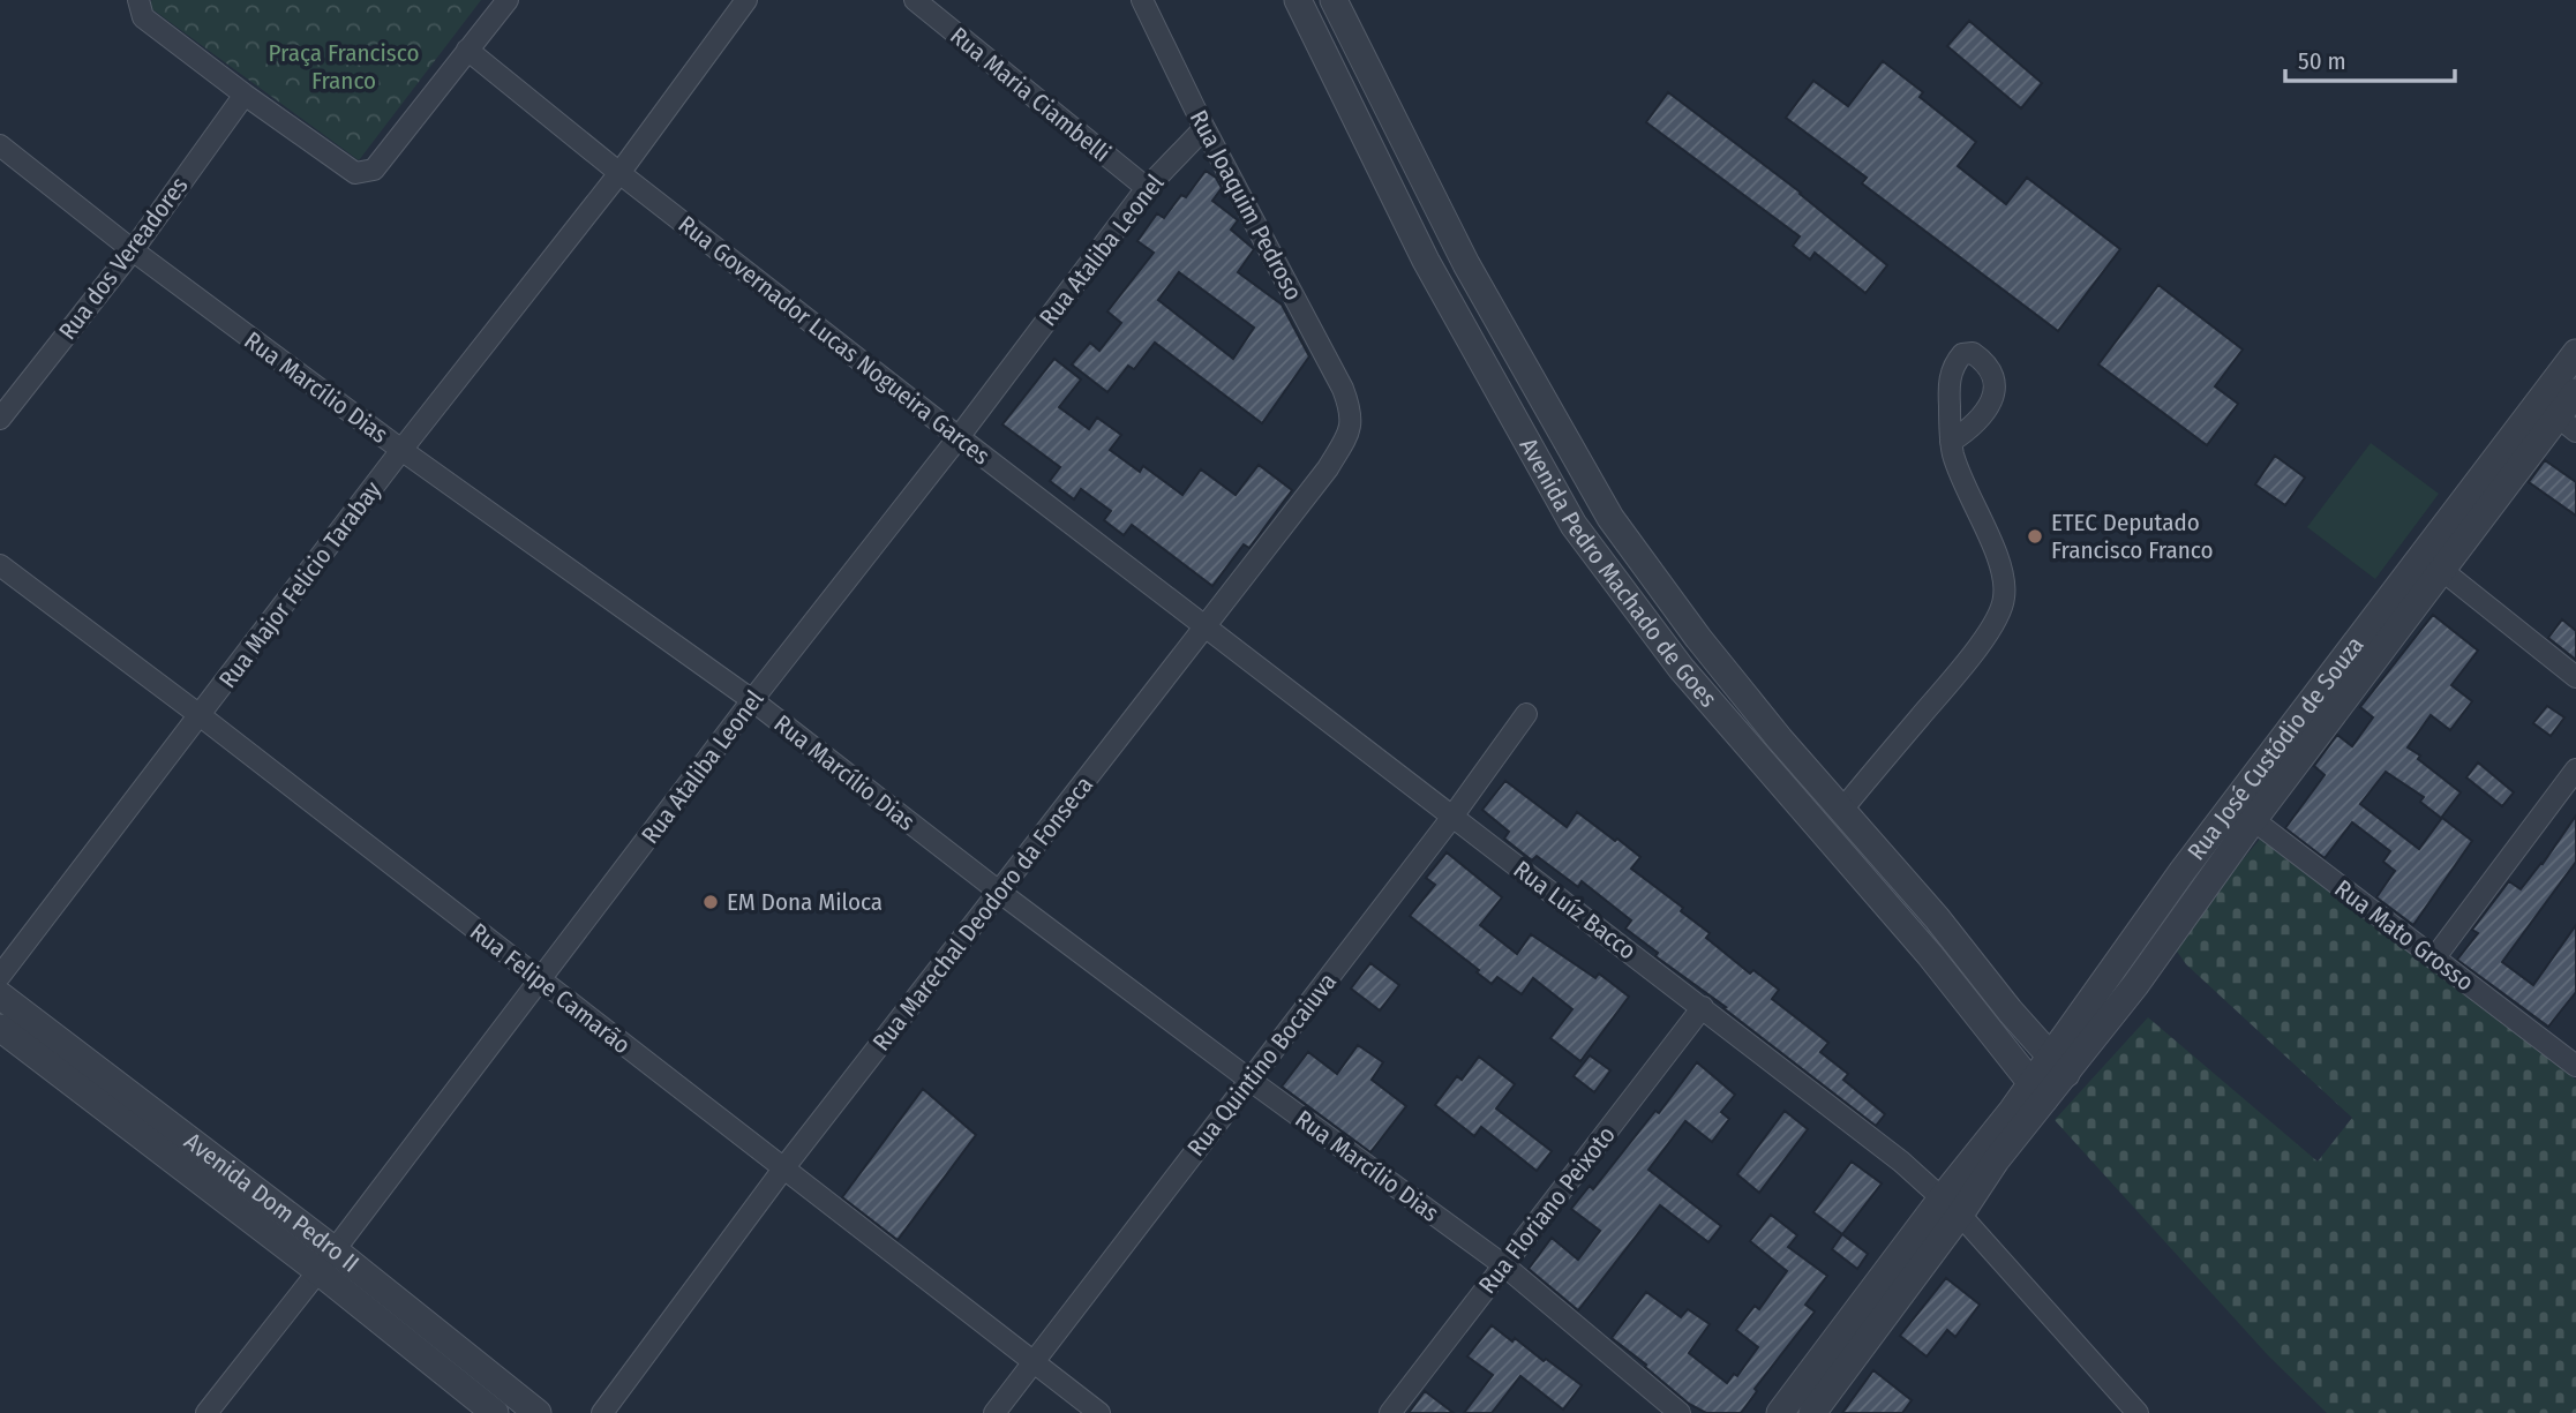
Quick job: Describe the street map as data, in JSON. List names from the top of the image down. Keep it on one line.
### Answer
{"streets":{"street":["Rua Maria Ciambelli","Rua Joaquim Pedroso","Rua Ataliba Leonel","Rua dos Vereadores","Rua Governador Lucas Nogueira Garces","Rua Marcílio Dias","Avenida Pedro Machado de Goes","Rua Major Felicio Tarabay","Rua José Custódio de Souza","Rua Luíz Bacco","Rua Marechal Deodoro da Fonseca","Rua Mato Grosso","Rua Felipe Camarão","Rua Quintino Bocaiuva","Avenida Dom Pedro II","Rua Floriano Peixoto"]},"crossings":[["Rua Maria Ciambelli","Rua Ataliba Leonel"],["Rua Joaquim Pedroso","Rua Ataliba Leonel"],["Rua Joaquim Pedroso","Rua Marechal Deodoro da Fonseca"],["Rua Ataliba Leonel","Rua Governador Lucas Nogueira Garces"],["Rua Ataliba Leonel","Rua Marcílio Dias"],["Rua Ataliba Leonel","Rua Felipe Camarão"],["Rua Ataliba Leonel","Avenida Dom Pedro II"],["Rua dos Vereadores","Rua Marcílio Dias"],["Rua Governador Lucas Nogueira Garces","Rua Major Felicio Tarabay"],["Rua Governador Lucas Nogueira Garces","Rua Luíz Bacco"],["Rua Governador Lucas Nogueira Garces","Rua Marechal Deodoro da Fonseca"],["Rua Marcílio Dias","Rua Major Felicio Tarabay"],["Rua Marcílio Dias","Rua Marechal Deodoro da Fonseca"],["Rua Marcílio Dias","Rua Quintino Bocaiuva"],["Rua Marcílio Dias","Rua Floriano Peixoto"],["Avenida Pedro Machado de Goes","Rua José Custódio de Souza"],["Rua Major Felicio Tarabay","Rua Felipe Camarão"],["Rua José Custódio de Souza","Rua Luíz Bacco"],["Rua José Custódio de Souza","Rua Mato Grosso"],["Rua Luíz Bacco","Rua Marechal Deodoro da Fonseca"],["Rua Luíz Bacco","Rua Quintino Bocaiuva"],["Rua Luíz Bacco","Rua Floriano Peixoto"],["Rua Marechal Deodoro da Fonseca","Rua Felipe Camarão"],["Rua Felipe Camarão","Rua Quintino Bocaiuva"]],"parks":["Praça Francisco Franco"],"places":["ETEC Deputado Francisco Franco","EM Dona Miloca"],"scale_bar":"50 m"}
